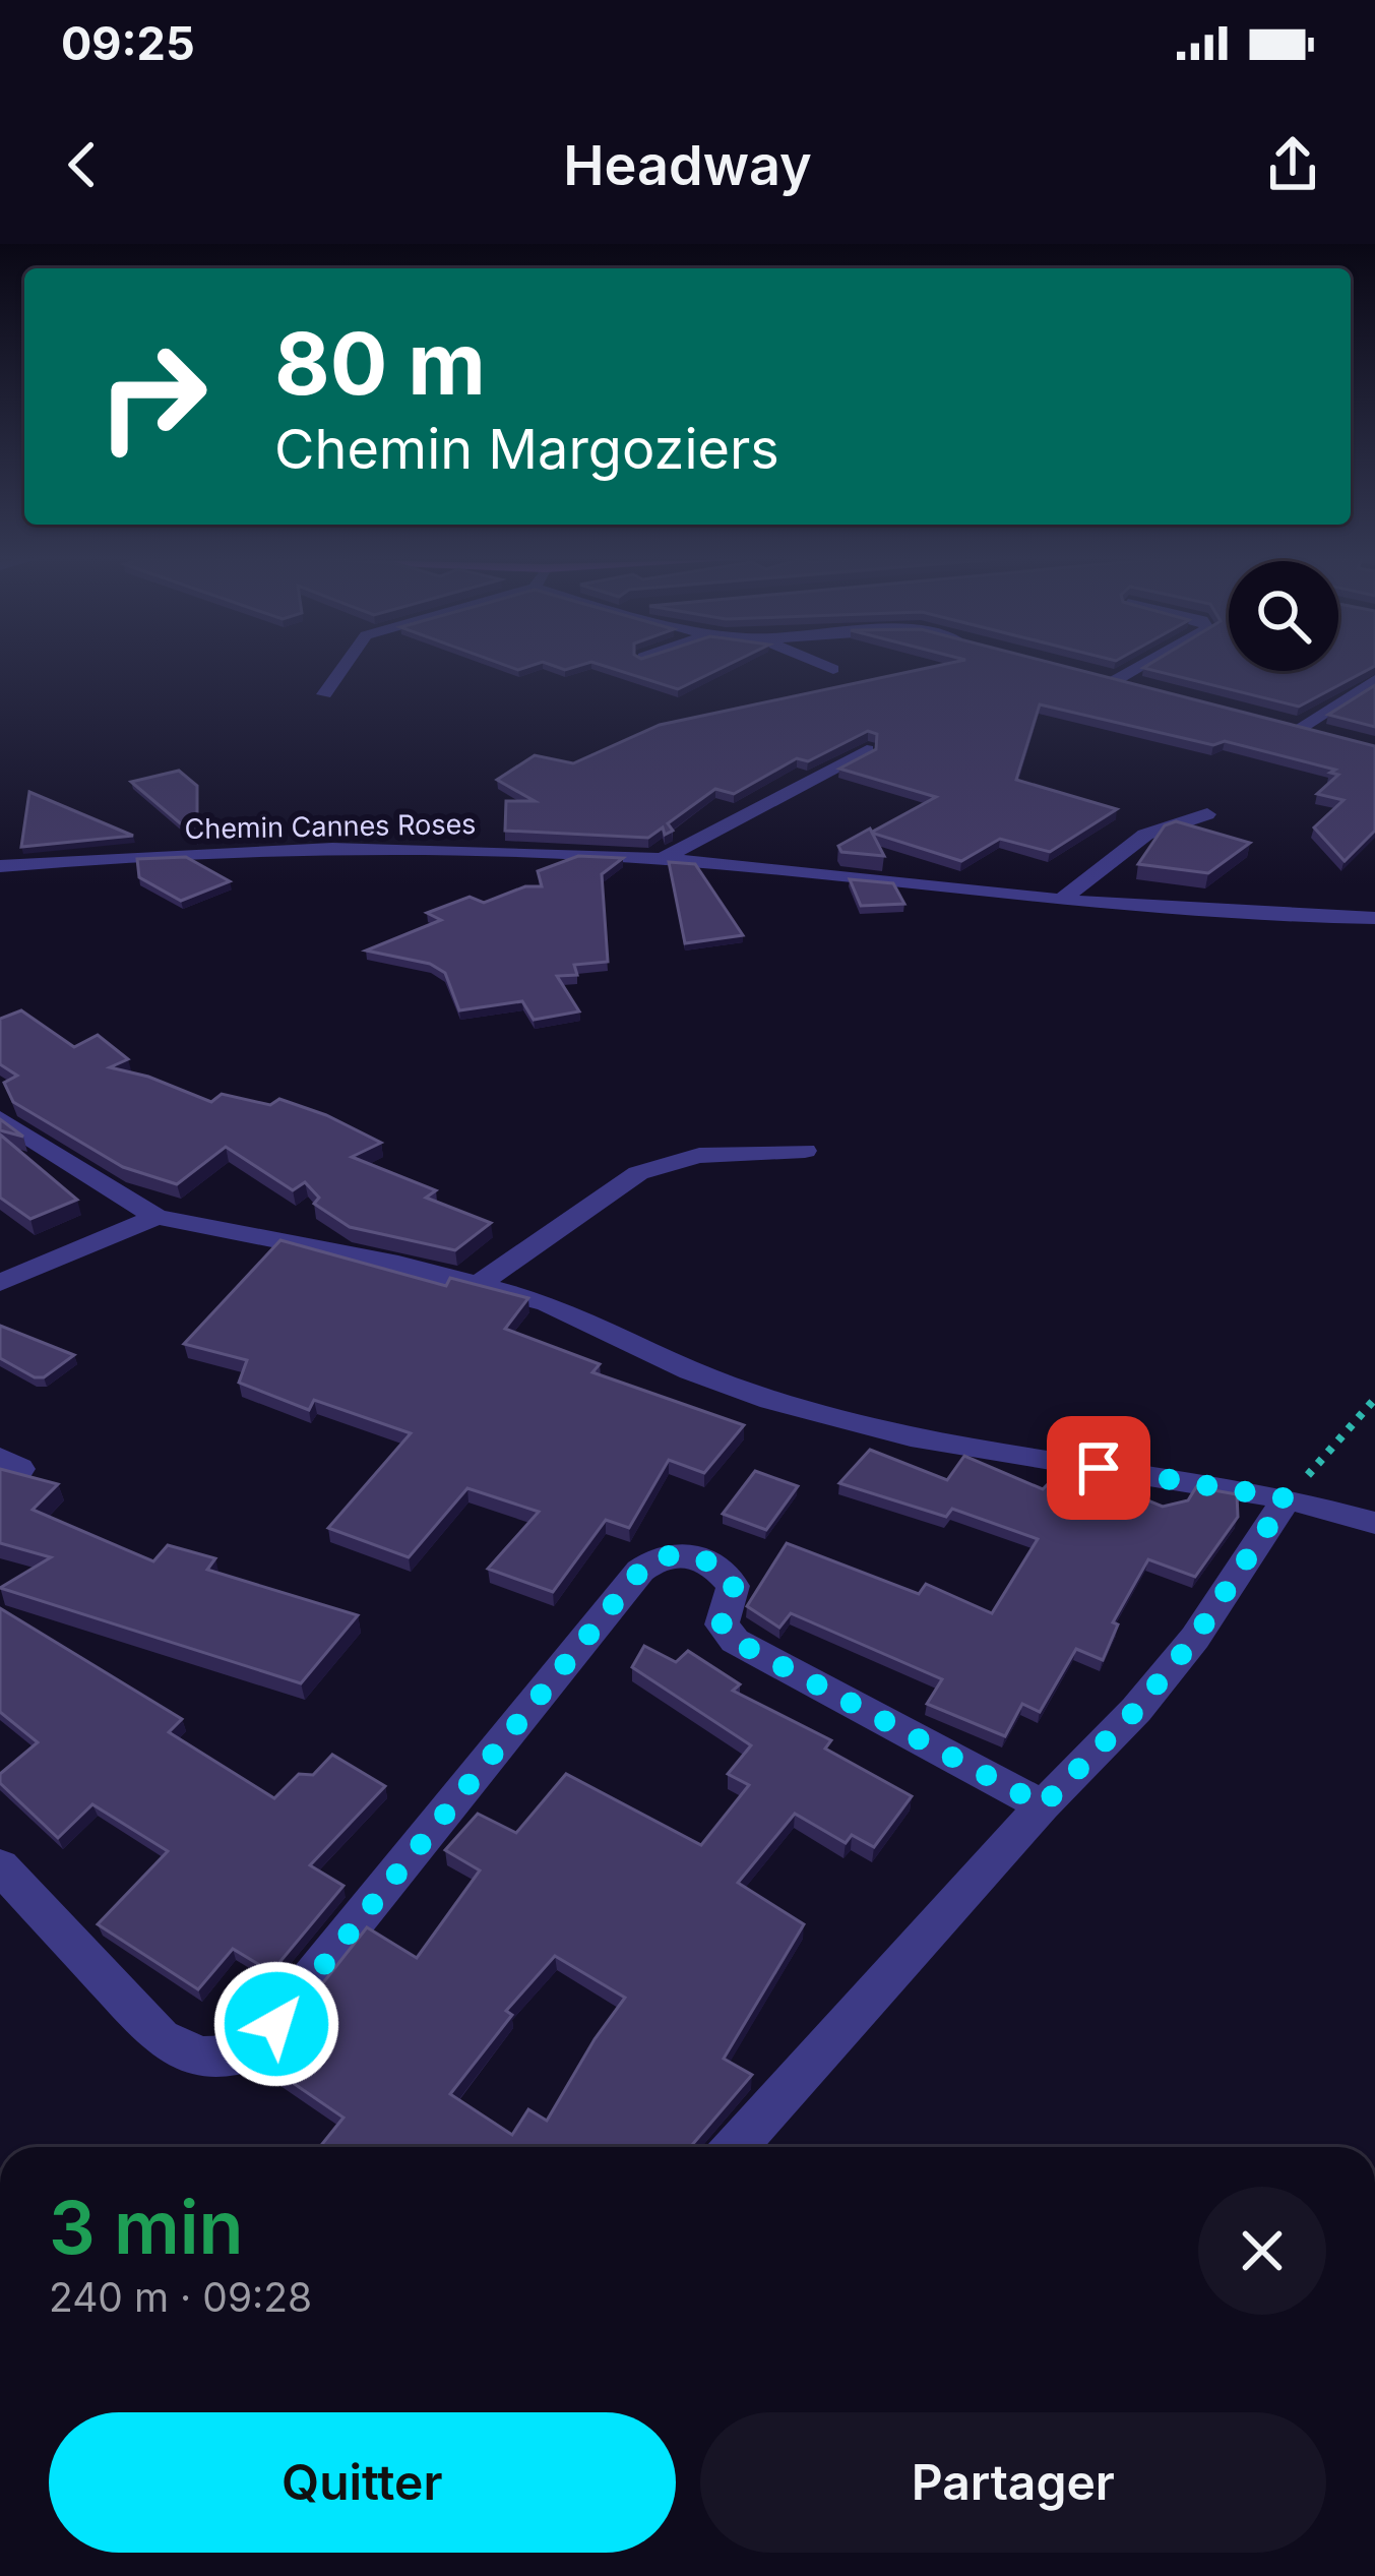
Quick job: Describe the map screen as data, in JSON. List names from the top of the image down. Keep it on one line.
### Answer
{"streets":{"street":["Chemin Cannes Roses"]},"page":{"status":"09:25","header":"Headway","turn":["80 m","Chemin Margoziers"],"heading":["3 min","240 m · 09:28"],"buttons":["Quitter","Partager"]}}
